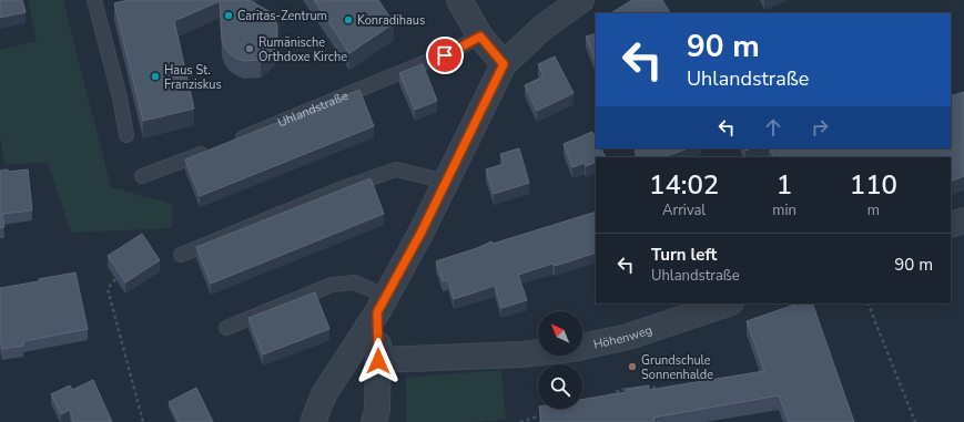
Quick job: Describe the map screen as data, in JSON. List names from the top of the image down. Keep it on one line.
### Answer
{"streets":{"street":["Höhenweg"],"lane":["Uhlandstraße"]},"places":["Caritas-Zentrum","Konradihaus","Rumänische Orthdoxe Kirche","Haus St. Franziskus","Grundschule Sonnenhalde"],"north":"top left","page":{"turn":["90 m","Uhlandstraße"],"eta":["14:02","Arrival","1","min","110","m"],"list":[{"name":"Turn left","note":"Uhlandstraße","value":"90 m"}]}}
